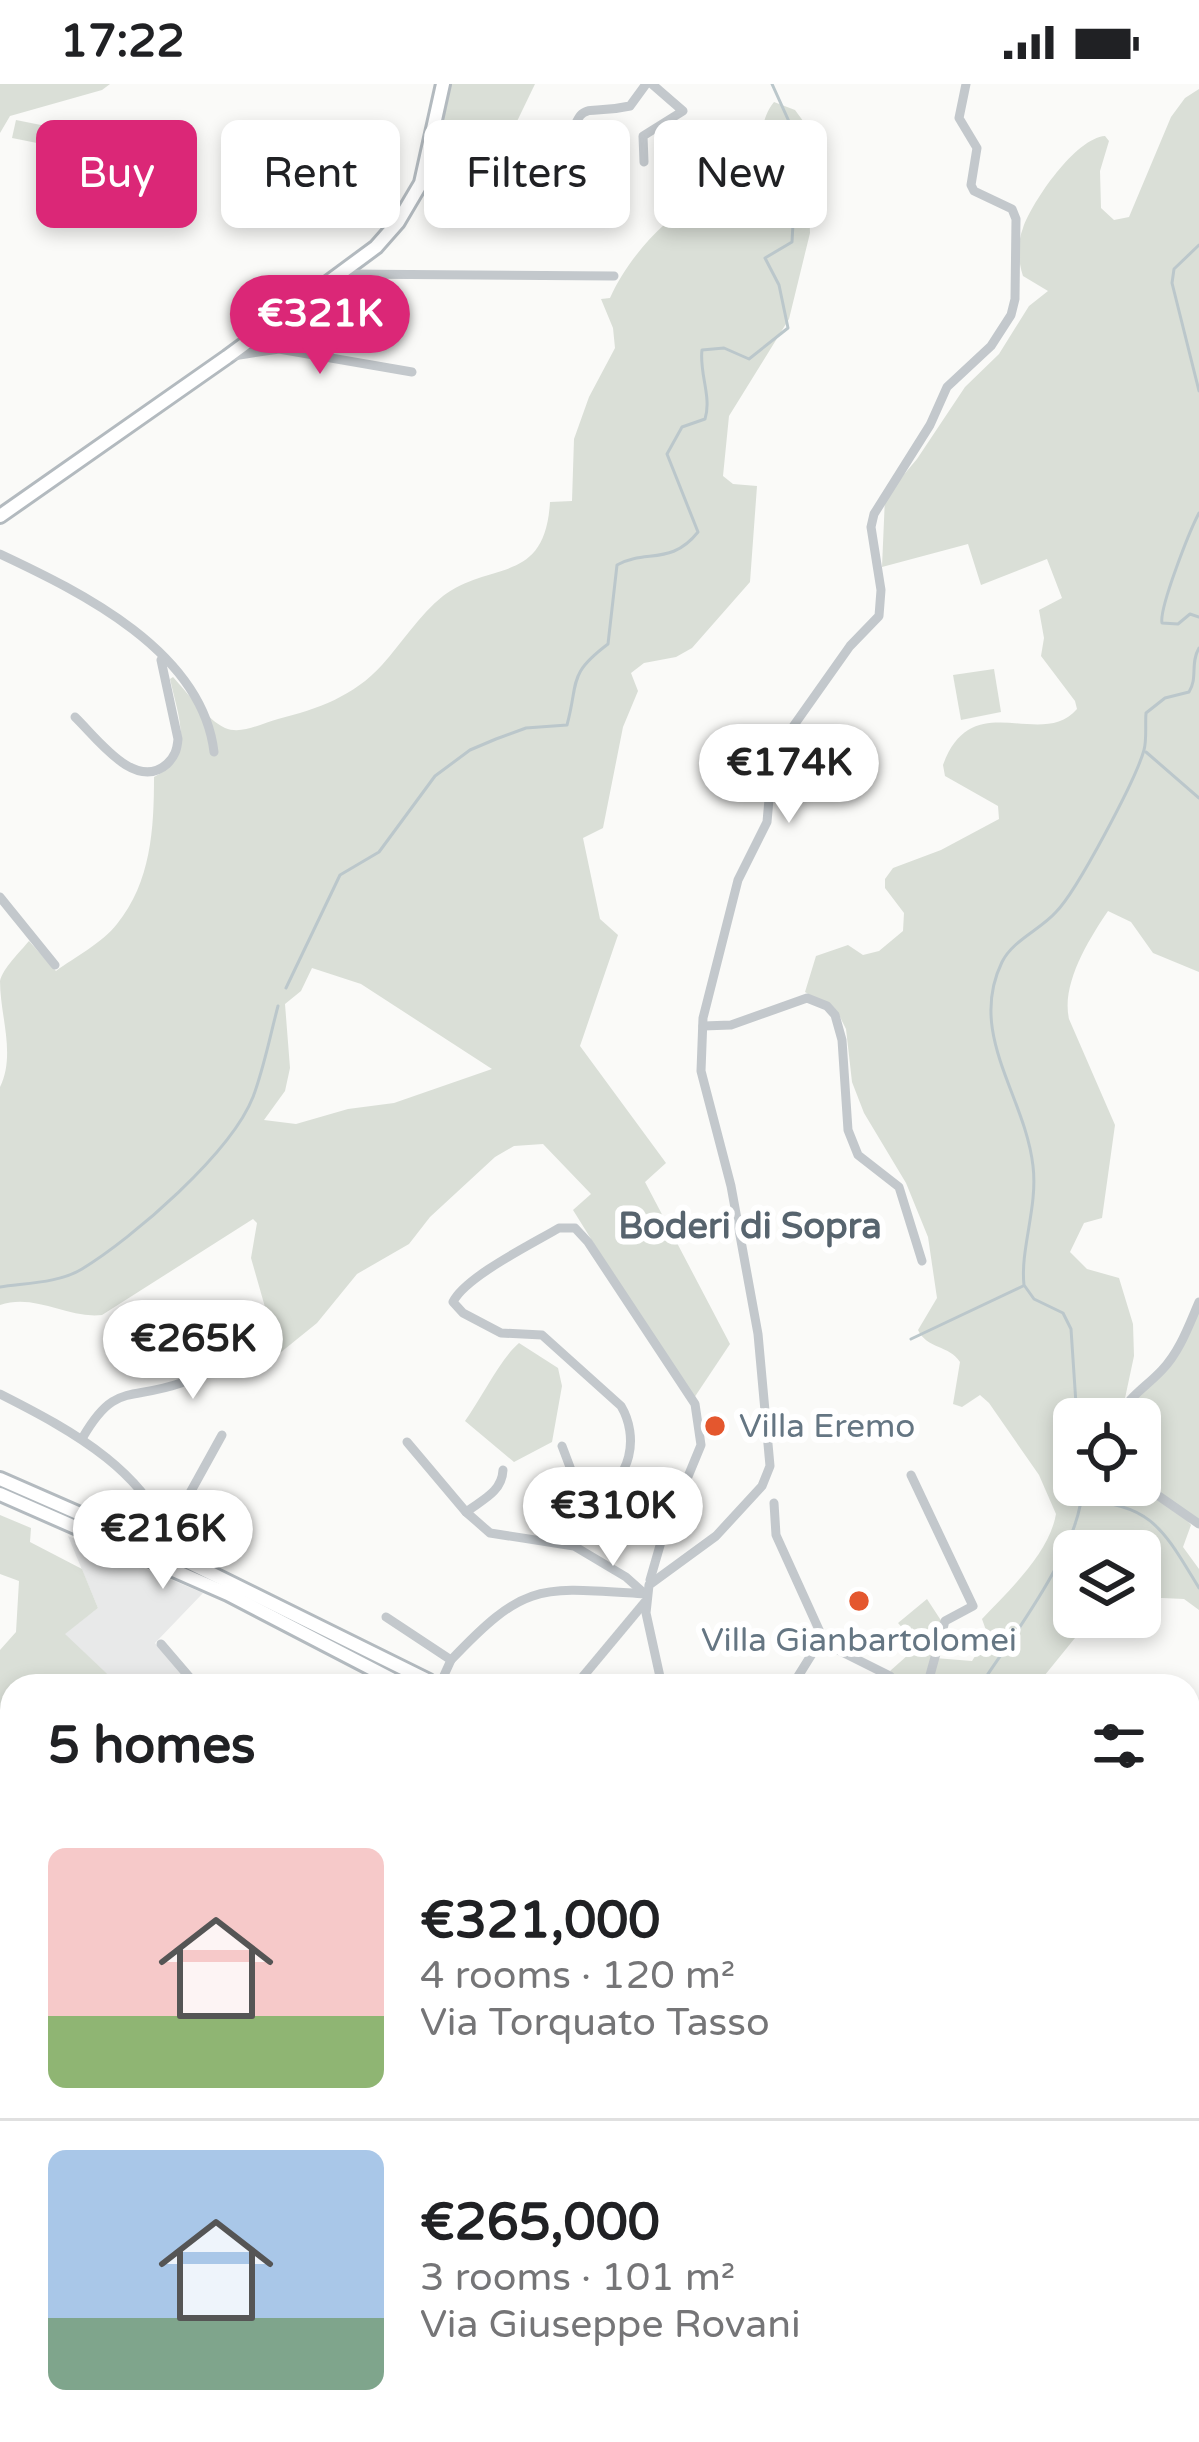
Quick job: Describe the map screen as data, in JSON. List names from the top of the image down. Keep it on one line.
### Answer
{"districts":["Boderi di Sopra"],"places":["Villa Eremo","Villa Gianbartolomei"],"page":{"status":"17:22","chip":["Buy","Rent","Filters","New"],"price":["€321K","€174K","€265K","€310K","€216K"],"heading":"5 homes","list":[{"name":"€321,000","note":"4 rooms · 120 m² · Via Torquato Tasso"},{"name":"€265,000","note":"3 rooms · 101 m² · Via Giuseppe Rovani"}]}}
